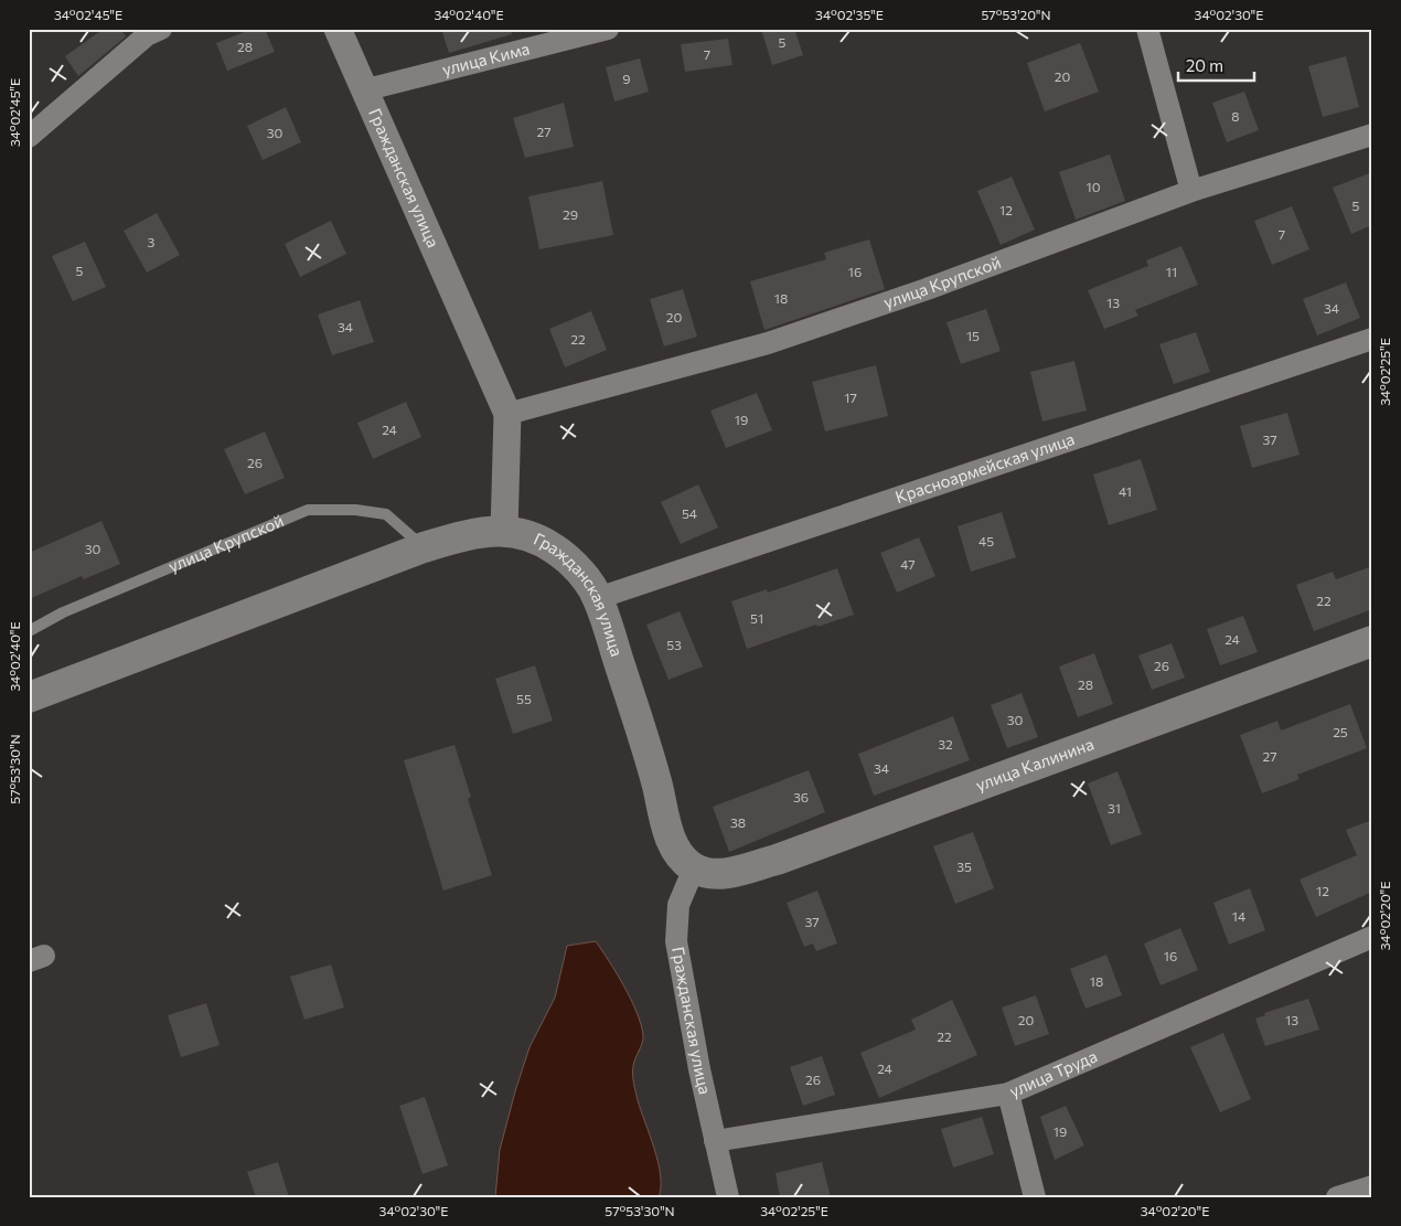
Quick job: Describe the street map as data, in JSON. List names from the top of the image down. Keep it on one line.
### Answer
{"streets":{"main road":["Гражданская улица","улица Калинина"],"street":["улица Кима","улица Крупской","Красноармейская улица","улица Труда"]},"crossings":[["улица Кима","Гражданская улица"],["Гражданская улица","улица Крупской"],["Гражданская улица","Красноармейская улица"],["Гражданская улица","улица Калинина"],["Гражданская улица","улица Труда"]],"house_numbers":["5","28","7","20","9","8","27","30","10","5","12","29","7","3","5","16","11","18","13","34","20","34","15","22","17","19","24","37","26","41","54","45","30","47","22","51","24","53","26","28","55","30","25","32","27","34","36","31","38","35","12","14","37","16","18","20","13","22","24","26","19"],"scale_bar":"20 m","coordinates":["34°02'45\"E","34°02'40\"E","34°02'35\"E","57°53'20\"N","34°02'30\"E","34°02'25\"E","57°53'30\"N","34°02'20\"E"]}
